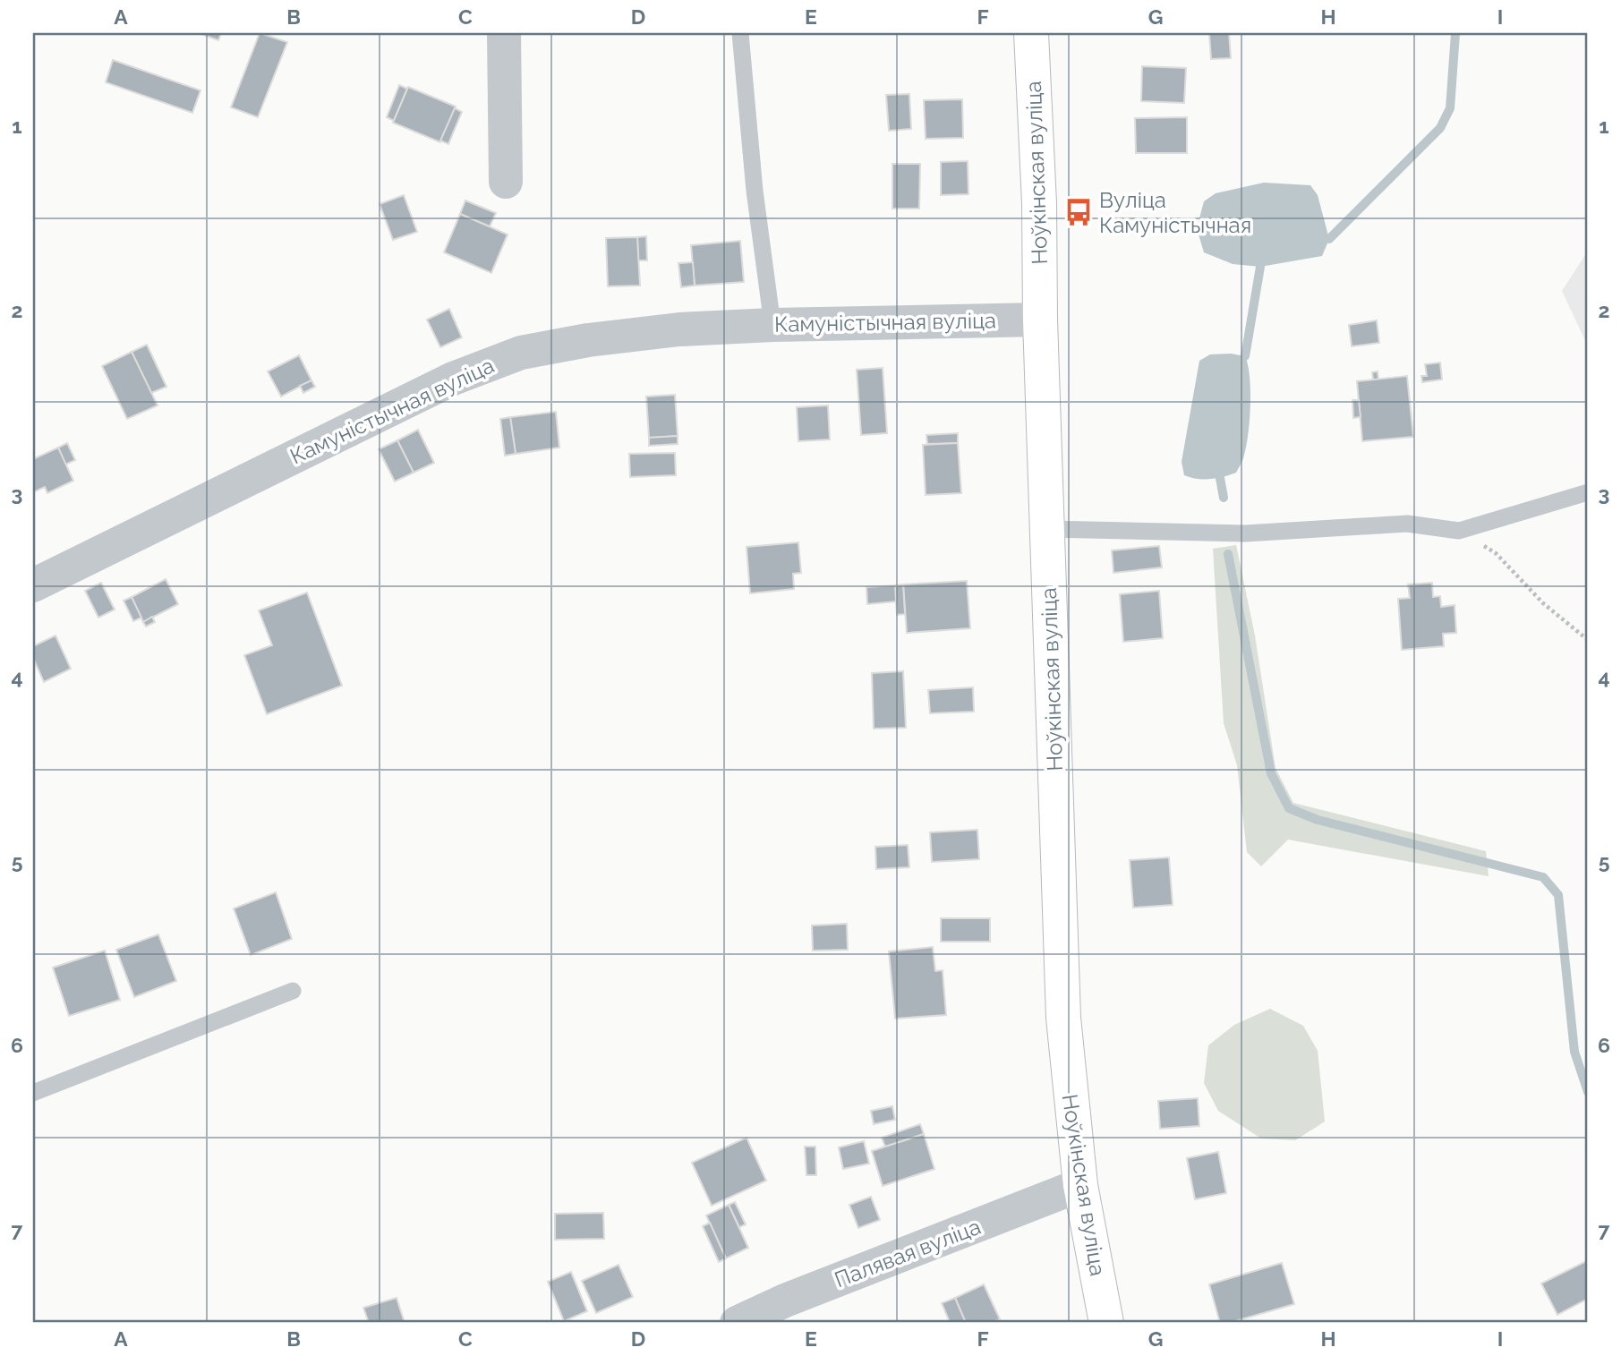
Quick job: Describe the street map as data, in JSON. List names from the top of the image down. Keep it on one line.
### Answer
{"streets":{"main road":["Ноўкінская вуліца"],"street":["Камуністычная вуліца","Палявая вуліца"]},"crossings":[["Ноўкінская вуліца","Камуністычная вуліца"],["Ноўкінская вуліца","Палявая вуліца"]],"places":{"bus stop":["Вуліца Камуністычная"]},"grid":{"columns":["A","B","C","D","E","F","G","H","I"],"rows":["1","2","3","4","5","6","7"]}}
